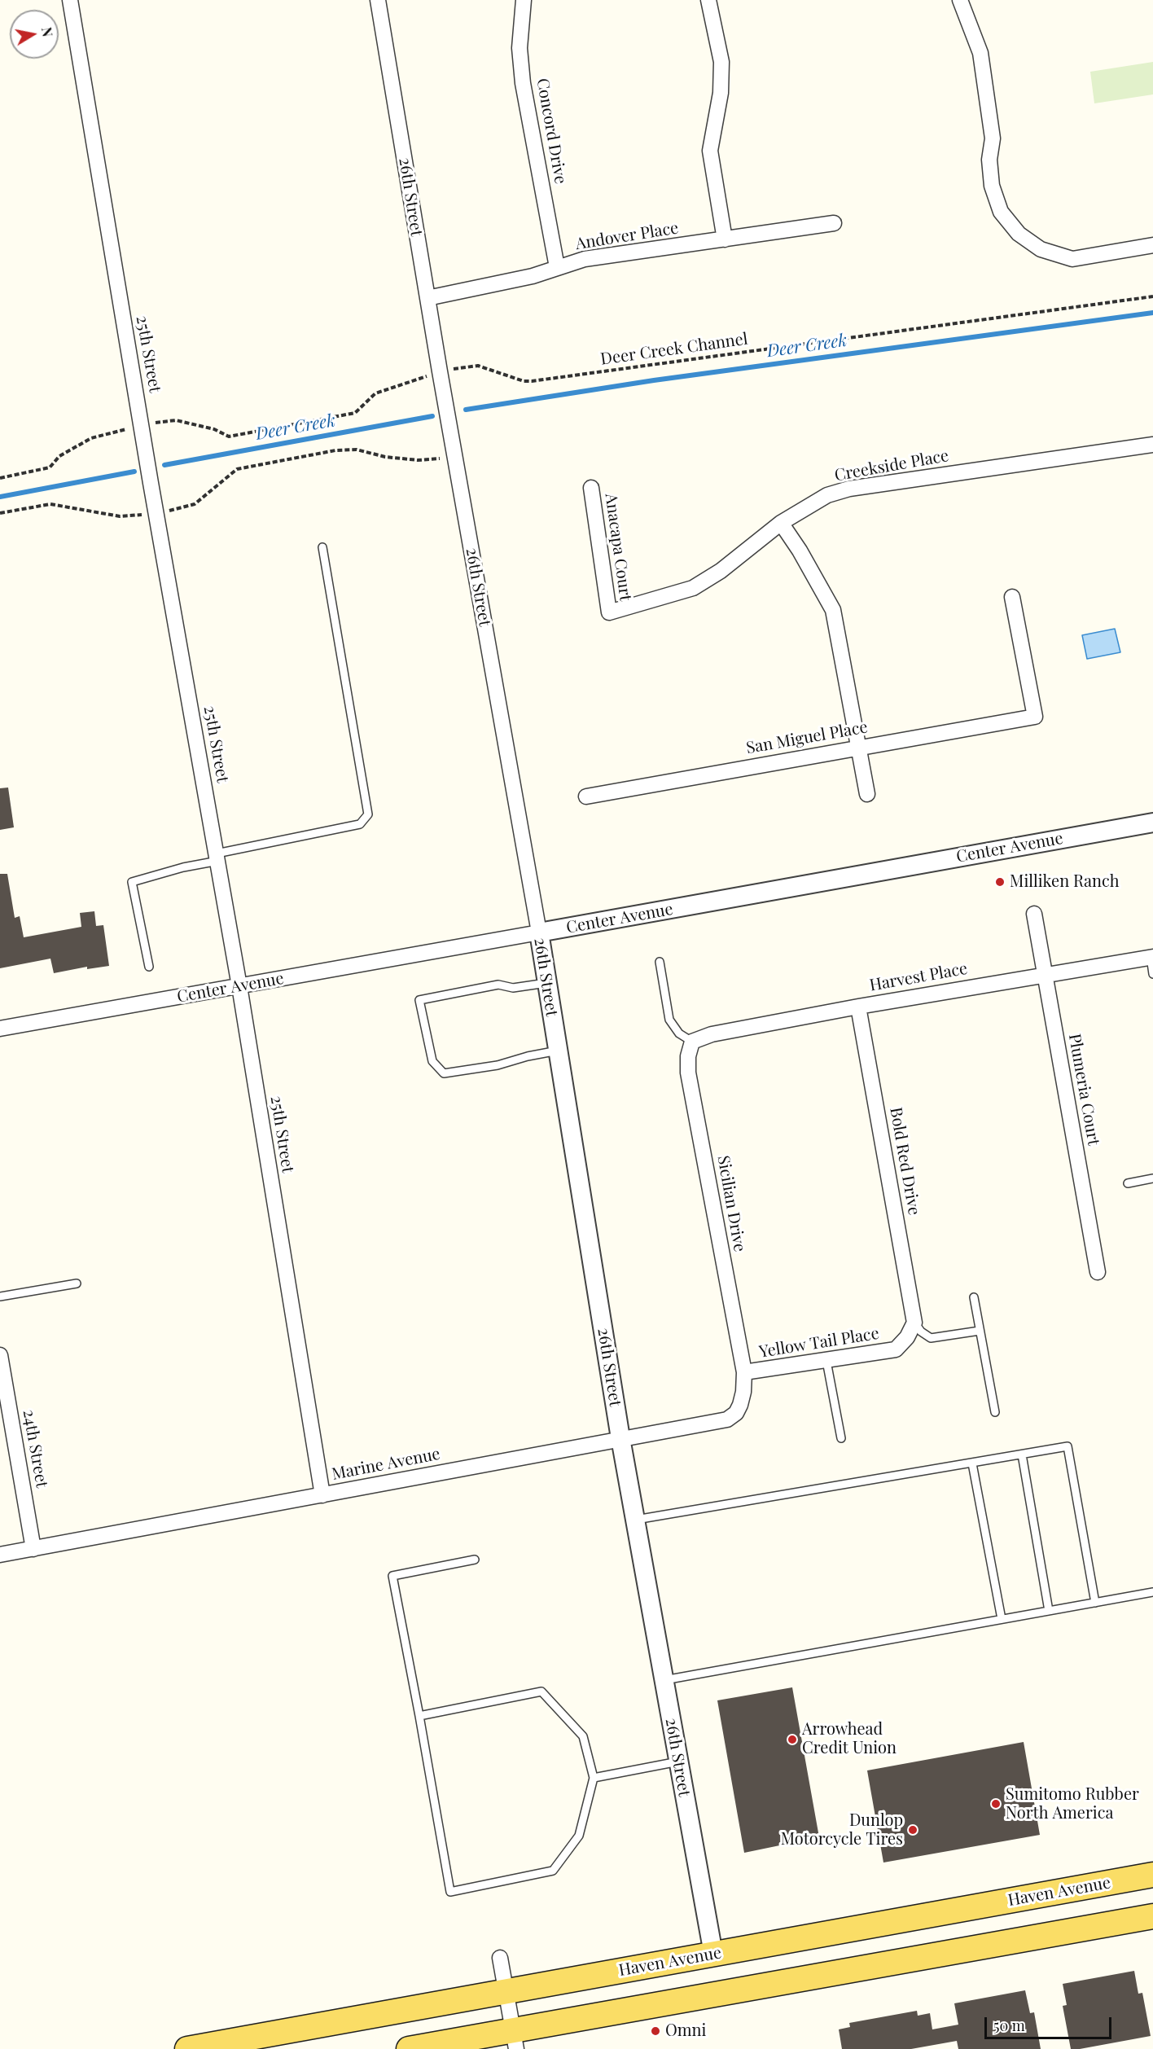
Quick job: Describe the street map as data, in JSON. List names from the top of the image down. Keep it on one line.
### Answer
{"streets":{"main road":["Haven Avenue"],"street":["Concord Drive","26th Street","Andover Place","25th Street","Creekside Place","Anacapa Court","San Miguel Place","Center Avenue","Harvest Place","Plumeria Court","Bold Red Drive","Sicilian Drive","Yellow Tail Place","24th Street","Marine Avenue"],"path":["Deer Creek Channel"]},"crossings":[["Concord Drive","Andover Place"],["26th Street","Andover Place"],["26th Street","Center Avenue"],["26th Street","Marine Avenue"],["26th Street","Haven Avenue"],["25th Street","Center Avenue"],["25th Street","Marine Avenue"],["Creekside Place","Anacapa Court"],["Harvest Place","Plumeria Court"],["Harvest Place","Bold Red Drive"],["Harvest Place","Sicilian Drive"],["Bold Red Drive","Yellow Tail Place"],["Sicilian Drive","Yellow Tail Place"],["Sicilian Drive","Marine Avenue"],["Yellow Tail Place","Marine Avenue"],["24th Street","Marine Avenue"]],"water":["Deer Creek"],"places":["Milliken Ranch","Arrowhead Credit Union","Sumitomo Rubber North America","Dunlop Motorcycle Tires","Omni"],"scale_bar":"50 m","north":"right"}
